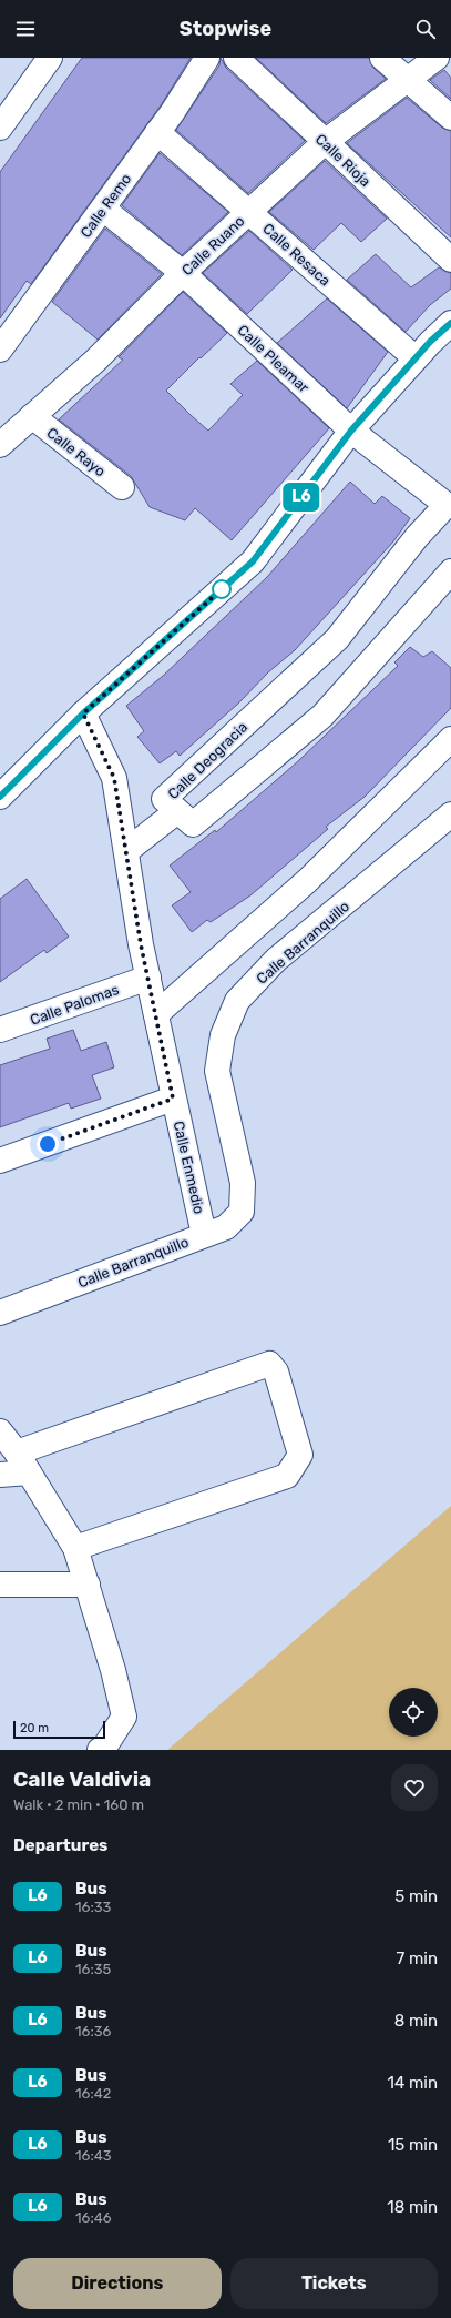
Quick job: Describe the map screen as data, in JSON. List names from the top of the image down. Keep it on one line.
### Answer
{"streets":{"street":["Calle Rioja","Calle Remo","Calle Ruano","Calle Resaca","Calle Pleamar","Calle Rayo","Calle Deogracia","Calle Barranquillo","Calle Palomas","Calle Enmedio"]},"crossings":[["Calle Rioja","Calle Ruano"],["Calle Remo","Calle Resaca"],["Calle Remo","Calle Pleamar"],["Calle Ruano","Calle Resaca"],["Calle Ruano","Calle Pleamar"],["Calle Ruano","Calle Rayo"],["Calle Pleamar","Calle Deogracia"],["Calle Barranquillo","Calle Enmedio"],["Calle Palomas","Calle Enmedio"]],"lines":["bus line L6"],"scale_bar":"20 m","page":{"header":"Stopwise","on_map":"L6","scale":"20 m","heading":[["Calle Valdivia","Walk · 2 min · 160 m"],"Departures"],"list":[{"mark":"L6","name":"Bus","note":"16:33","value":"5 min"},{"mark":"L6","name":"Bus","note":"16:35","value":"7 min"},{"mark":"L6","name":"Bus","note":"16:36","value":"8 min"},{"mark":"L6","name":"Bus","note":"16:42","value":"14 min"},{"mark":"L6","name":"Bus","note":"16:43","value":"15 min"},{"mark":"L6","name":"Bus","note":"16:46","value":"18 min"}],"buttons":["Directions","Tickets"]}}
